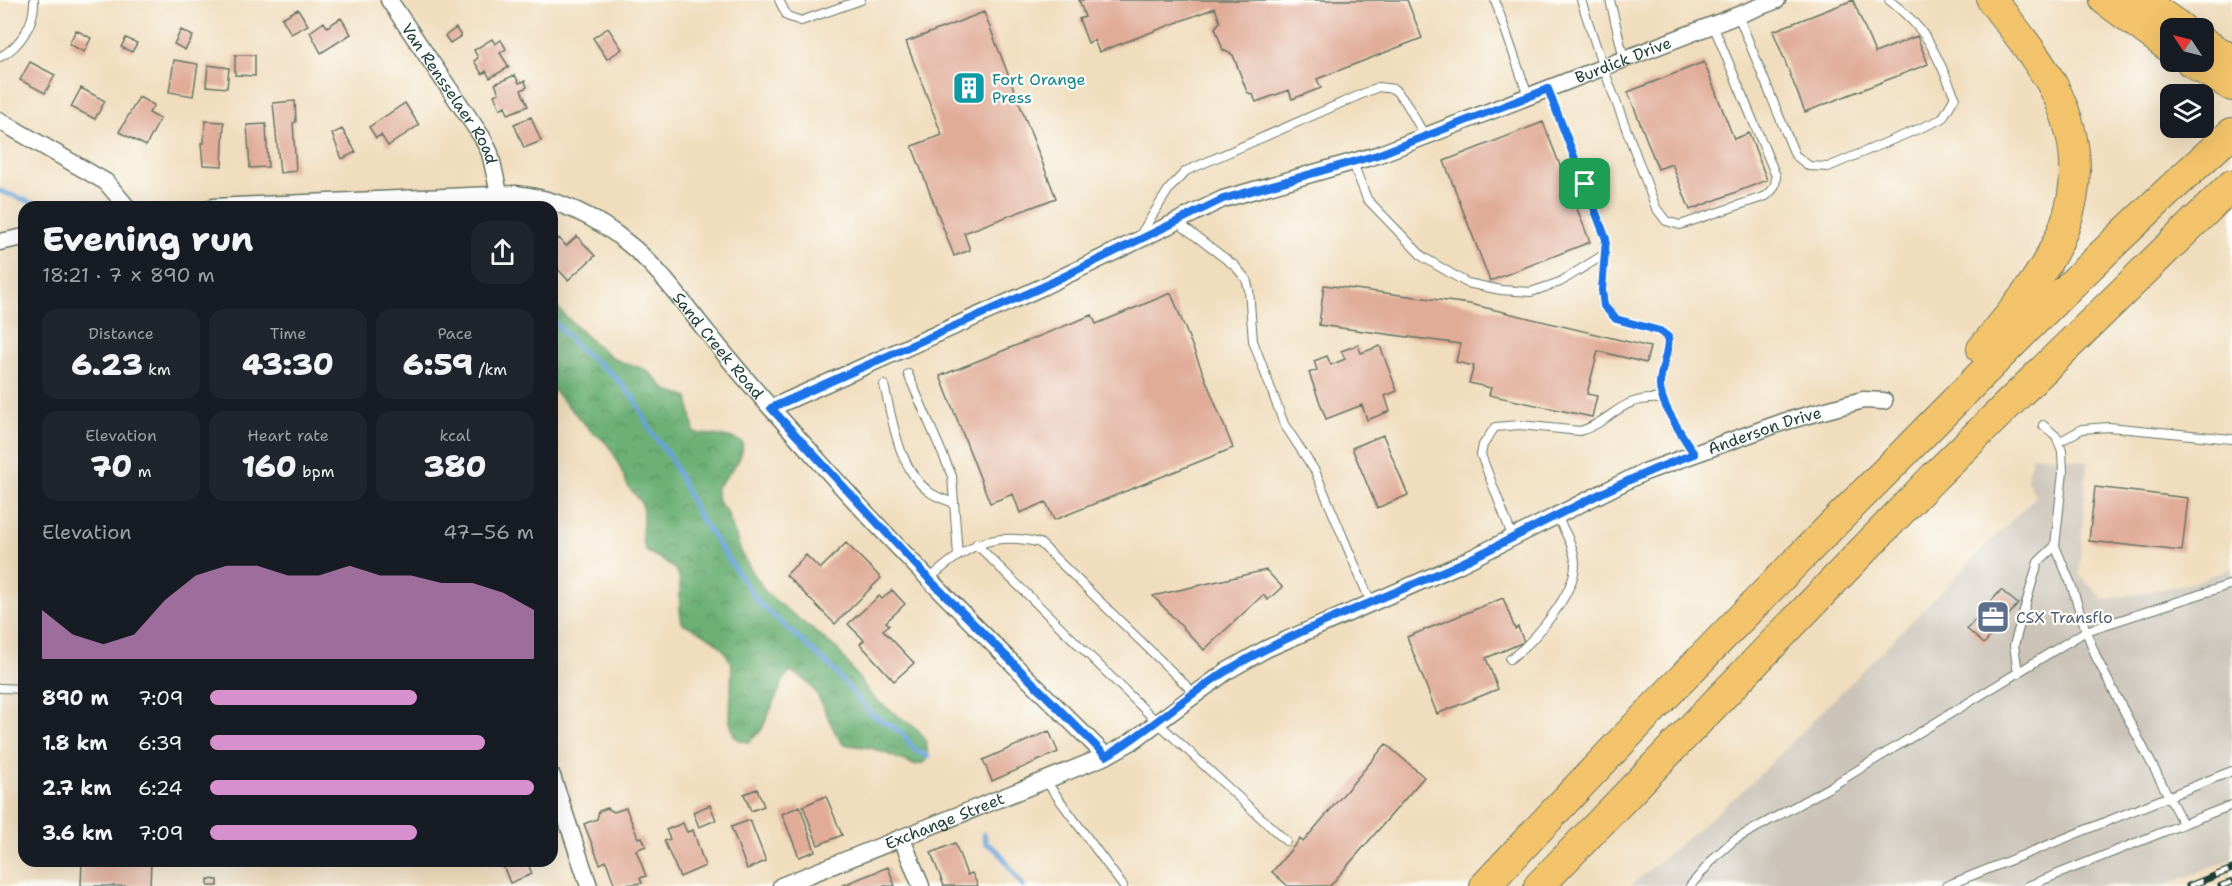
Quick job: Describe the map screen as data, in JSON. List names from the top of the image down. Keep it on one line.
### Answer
{"streets":{"street":["Burdick Drive","Van Rensselaer Road","Sand Creek Road","Anderson Drive","Exchange Street"]},"crossings":[["Burdick Drive","Sand Creek Road"],["Van Rensselaer Road","Sand Creek Road"],["Sand Creek Road","Anderson Drive"],["Sand Creek Road","Exchange Street"],["Anderson Drive","Exchange Street"]],"places":{"building":["Fort Orange Press"],"office":["CSX Transflo"]},"north":"top left","page":{"heading":["Evening run","18:21 · 7 × 890 m"],"stats":[["Distance","6.23 km"],["Time","43:30"],["Pace","6:59 /km"],["Elevation","70 m"],["Heart rate","160 bpm"],["kcal","380"]],"chart":["Elevation","47–56 m"],"list":[{"name":"890 m","note":"7:09"},{"name":"1.8 km","note":"6:39"},{"name":"2.7 km","note":"6:24"},{"name":"3.6 km","note":"7:09"}]}}
